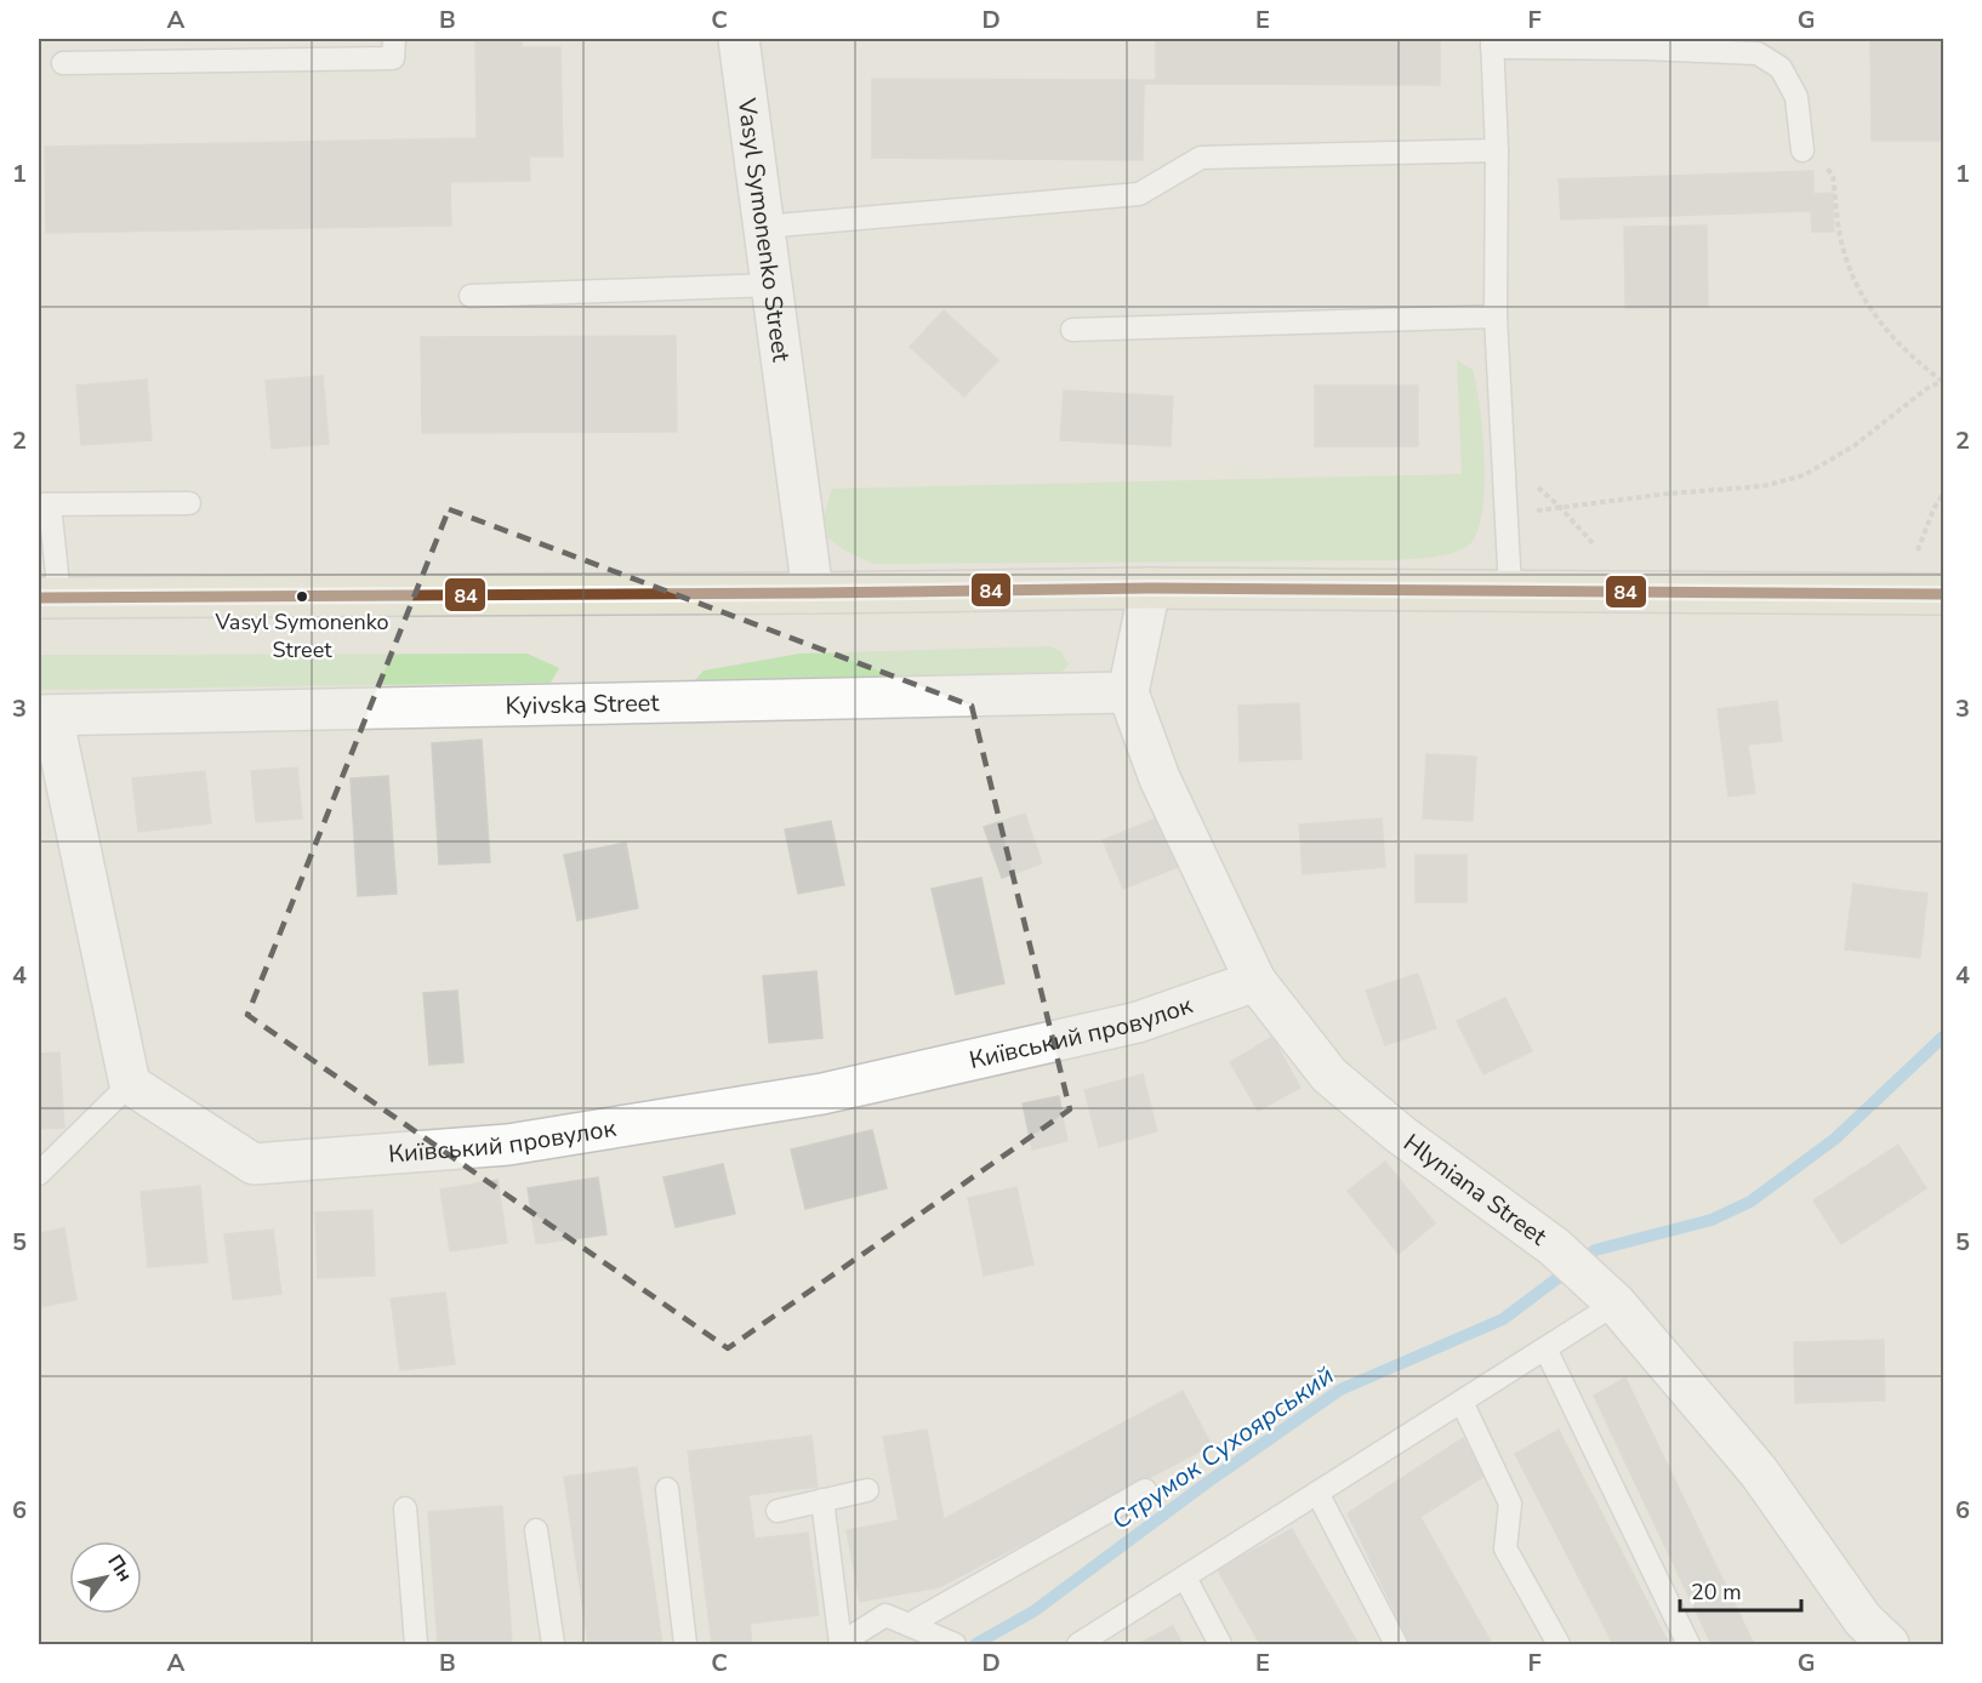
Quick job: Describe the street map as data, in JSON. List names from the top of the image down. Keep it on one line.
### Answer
{"streets":{"street":["Vasyl Symonenko Street","Kyivska Street","Київський провулок","Hlyniana Street"]},"crossings":[["Kyivska Street","Hlyniana Street"],["Київський провулок","Hlyniana Street"]],"water":["Струмок Сухоярський"],"places":["Vasyl Symonenko Street"],"lines":["transit line 84"],"scale_bar":"20 m","north":"top right","grid":{"columns":["A","B","C","D","E","F","G"],"rows":["1","2","3","4","5","6"]}}
